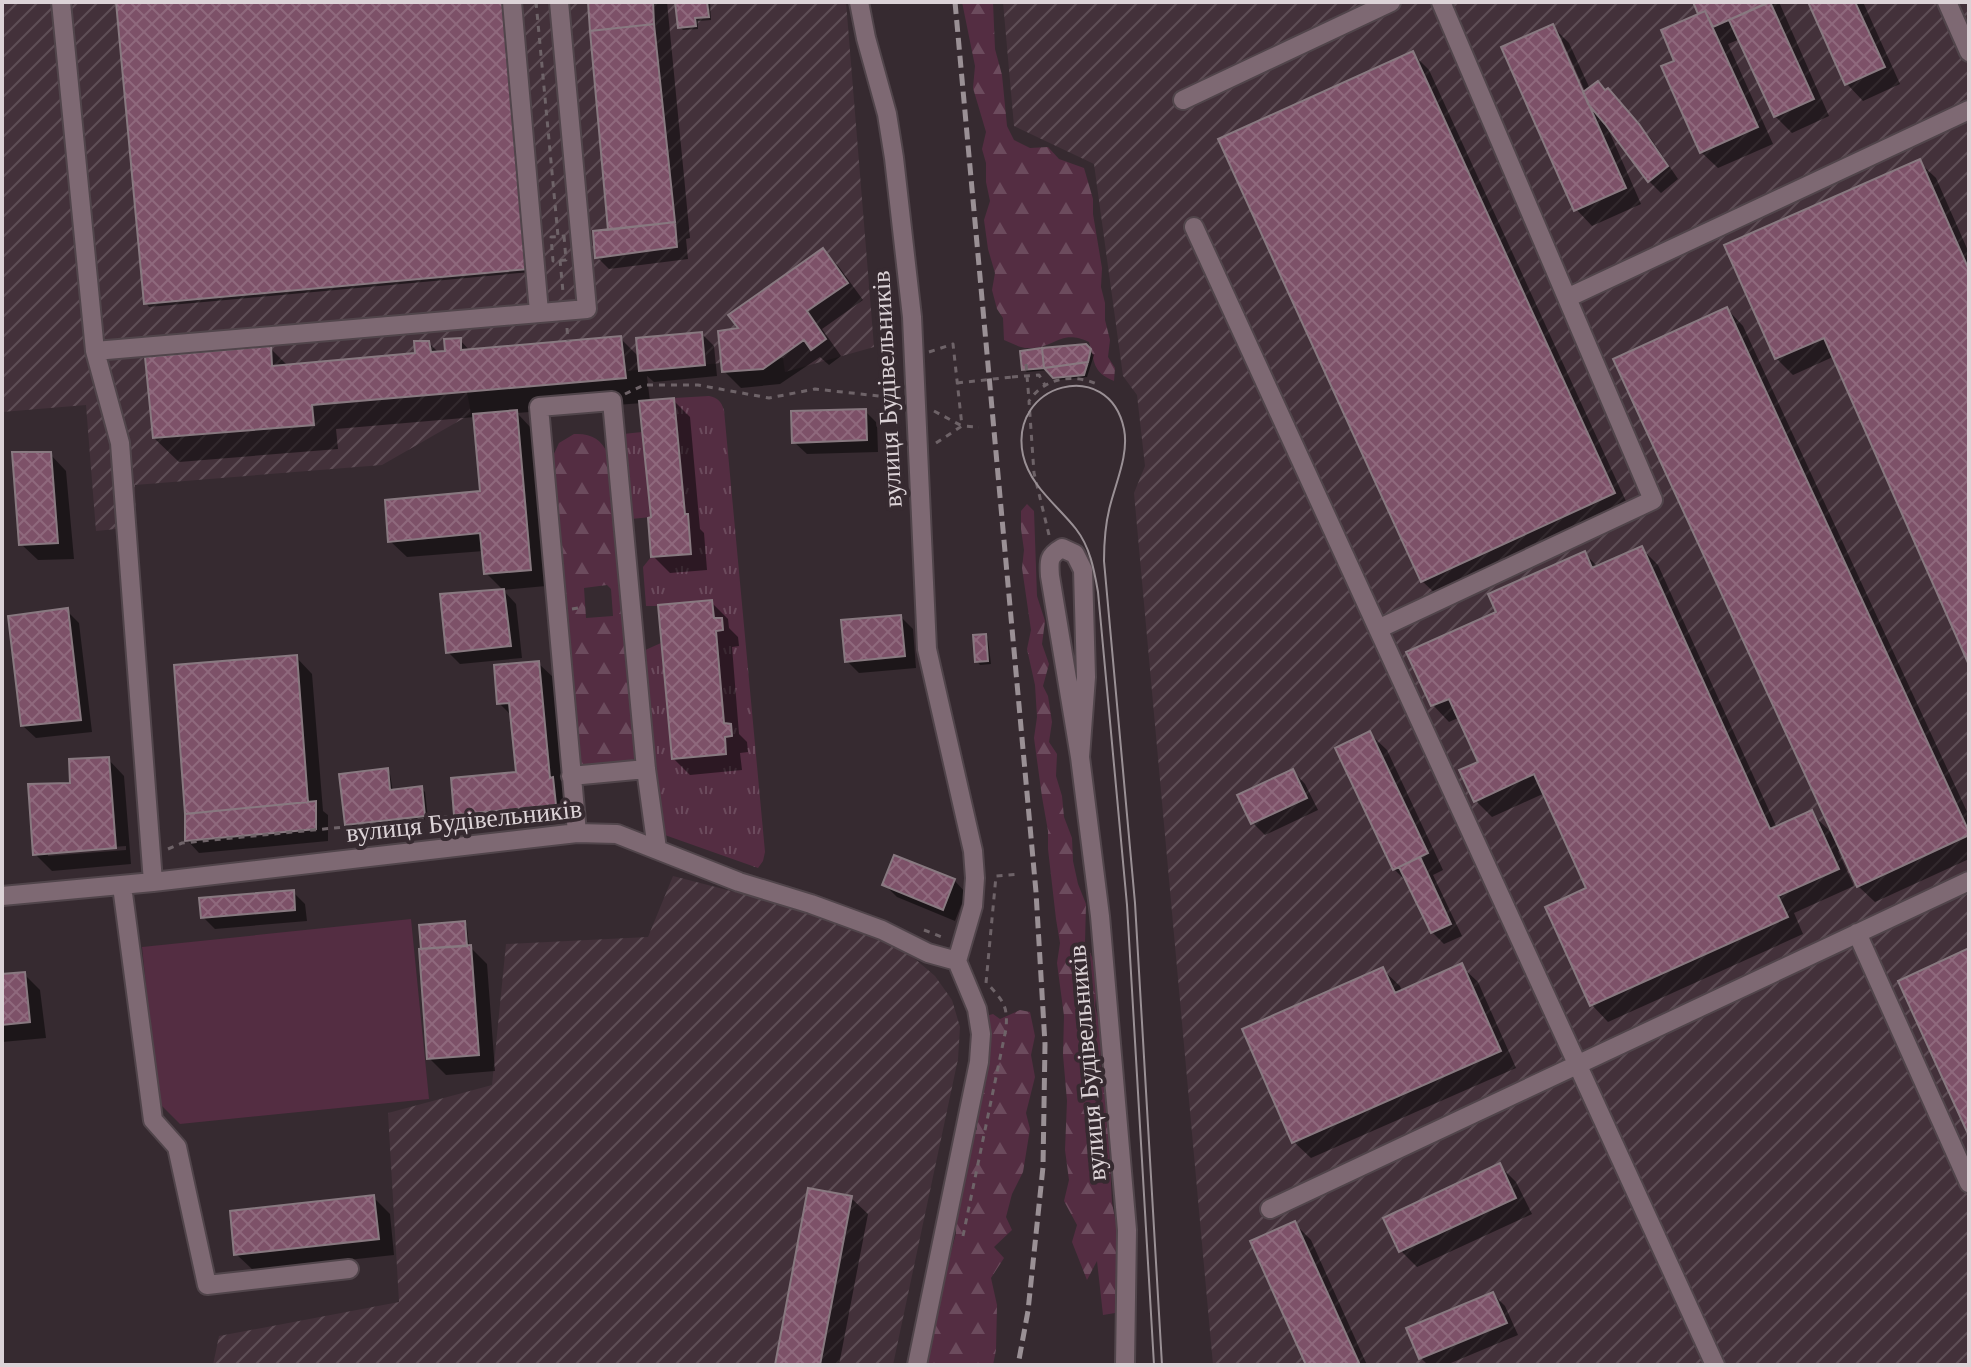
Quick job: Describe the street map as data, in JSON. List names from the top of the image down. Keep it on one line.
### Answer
{"streets":{"street":["вулиця Будівельників"]}}
